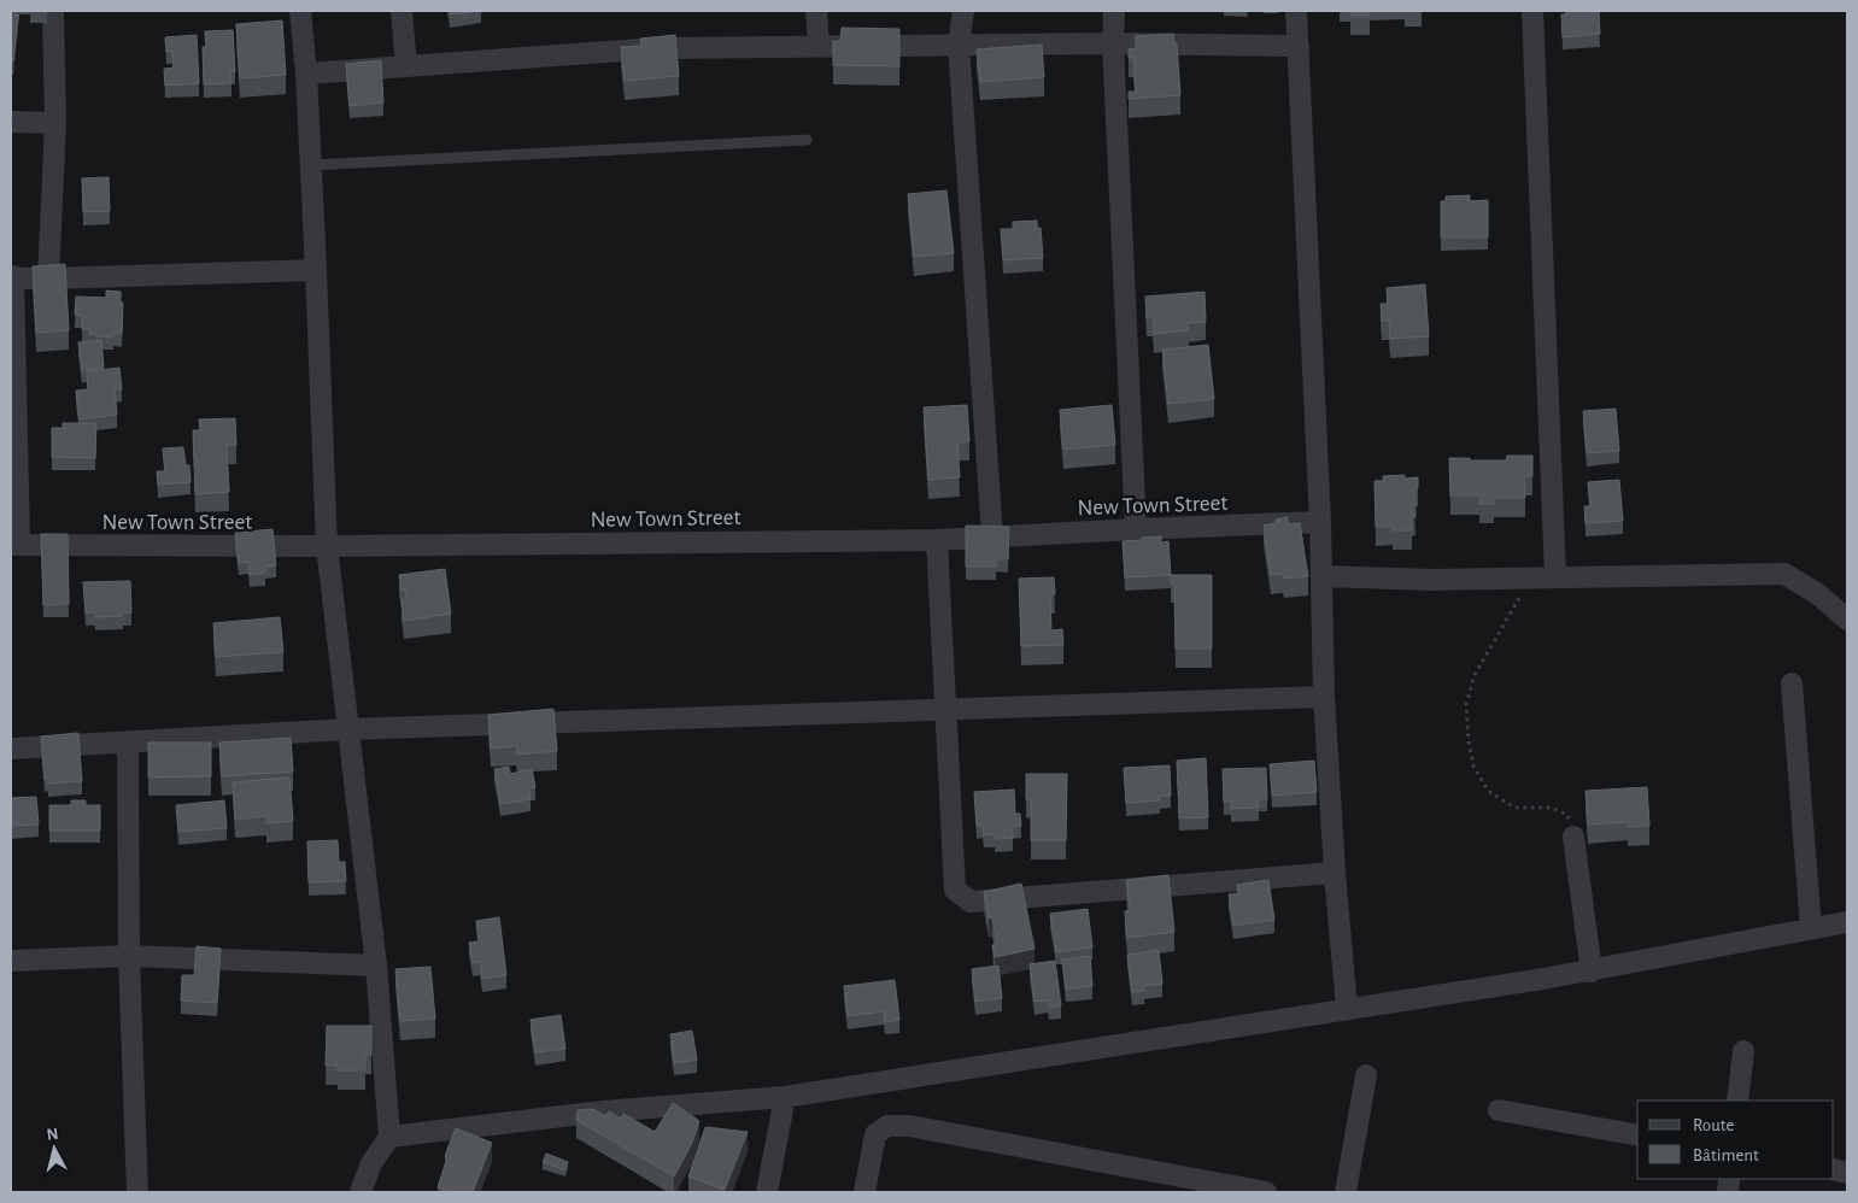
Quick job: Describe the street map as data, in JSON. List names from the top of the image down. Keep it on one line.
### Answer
{"streets":{"street":["New Town Street"]},"legend":["Route","Bâtiment"],"north":"top"}
